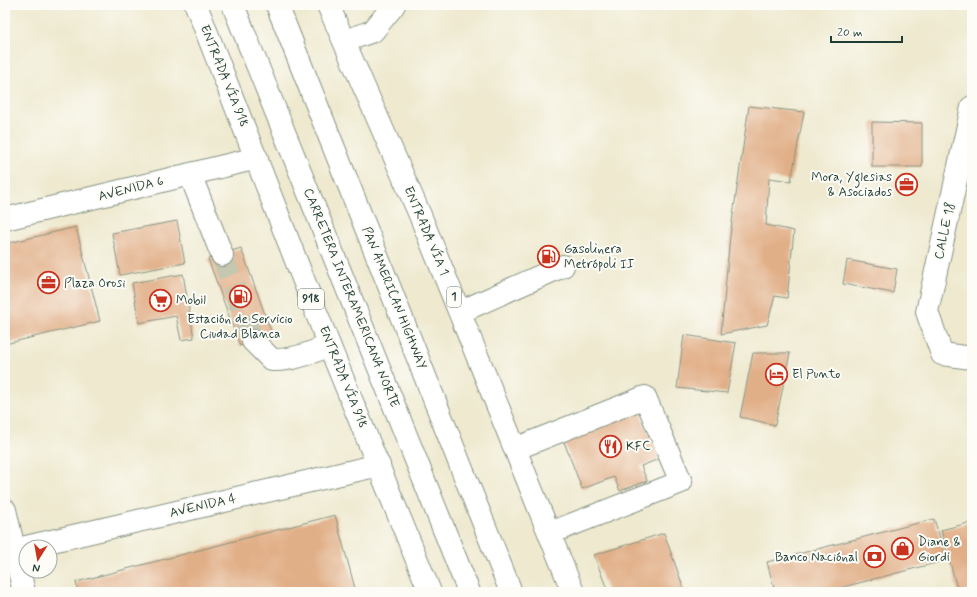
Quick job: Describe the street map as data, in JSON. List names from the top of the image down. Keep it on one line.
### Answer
{"streets":{"main road":["ENTRADA VÍA 918","AVENIDA 6","ENTRADA VÍA 1","CALLE 18","1","CARRETERA INTERAMERICANA NORTE","PAN AMERICAN HIGHWAY","918","AVENIDA 4"]},"crossings":[["ENTRADA VÍA 918","AVENIDA 6"],["ENTRADA VÍA 918","AVENIDA 4"]],"places":{"office":["Mora, Yglesias & Asociados","Plaza Orosi"],"fuel station":["Gasolinera Metrópoli II","Estación de Servicio Ciudad Blanca"],"supermarket":["Mobil"],"hotel":["El Punto"],"restaurant":["KFC"],"shop":["Diane & Giordi"],"bank":["Banco Naciónal"]},"scale_bar":"20 m","north":"bottom"}
